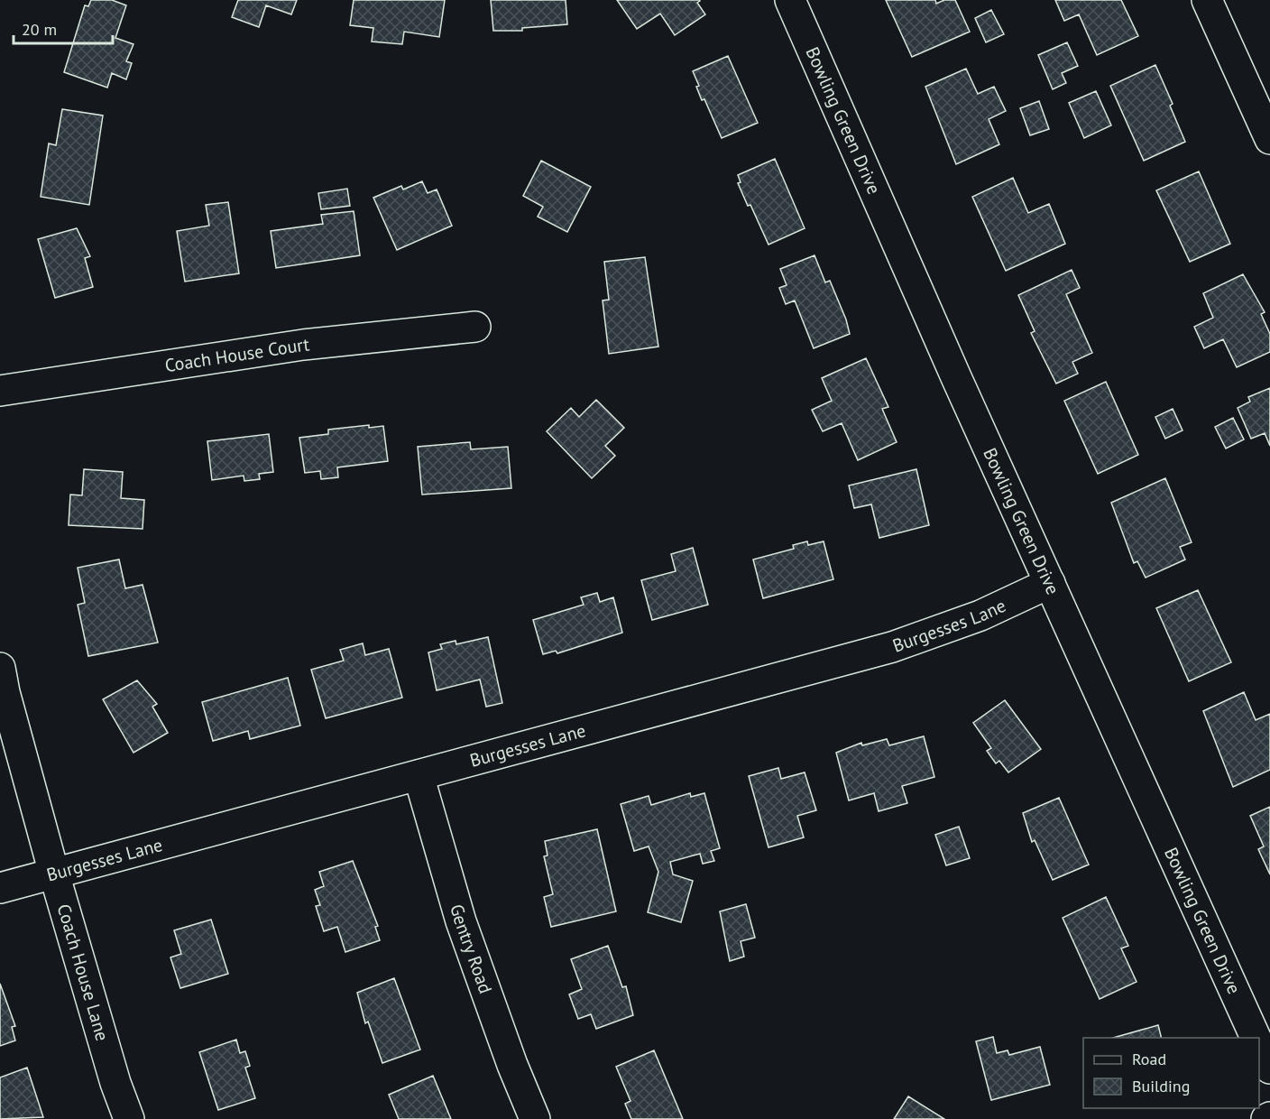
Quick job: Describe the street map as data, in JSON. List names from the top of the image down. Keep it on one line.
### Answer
{"streets":{"street":["Bowling Green Drive","Coach House Court","Burgesses Lane","Gentry Road","Coach House Lane"]},"crossings":[["Bowling Green Drive","Burgesses Lane"],["Burgesses Lane","Gentry Road"],["Burgesses Lane","Coach House Lane"]],"legend":["Road","Building"],"scale_bar":"20 m"}
